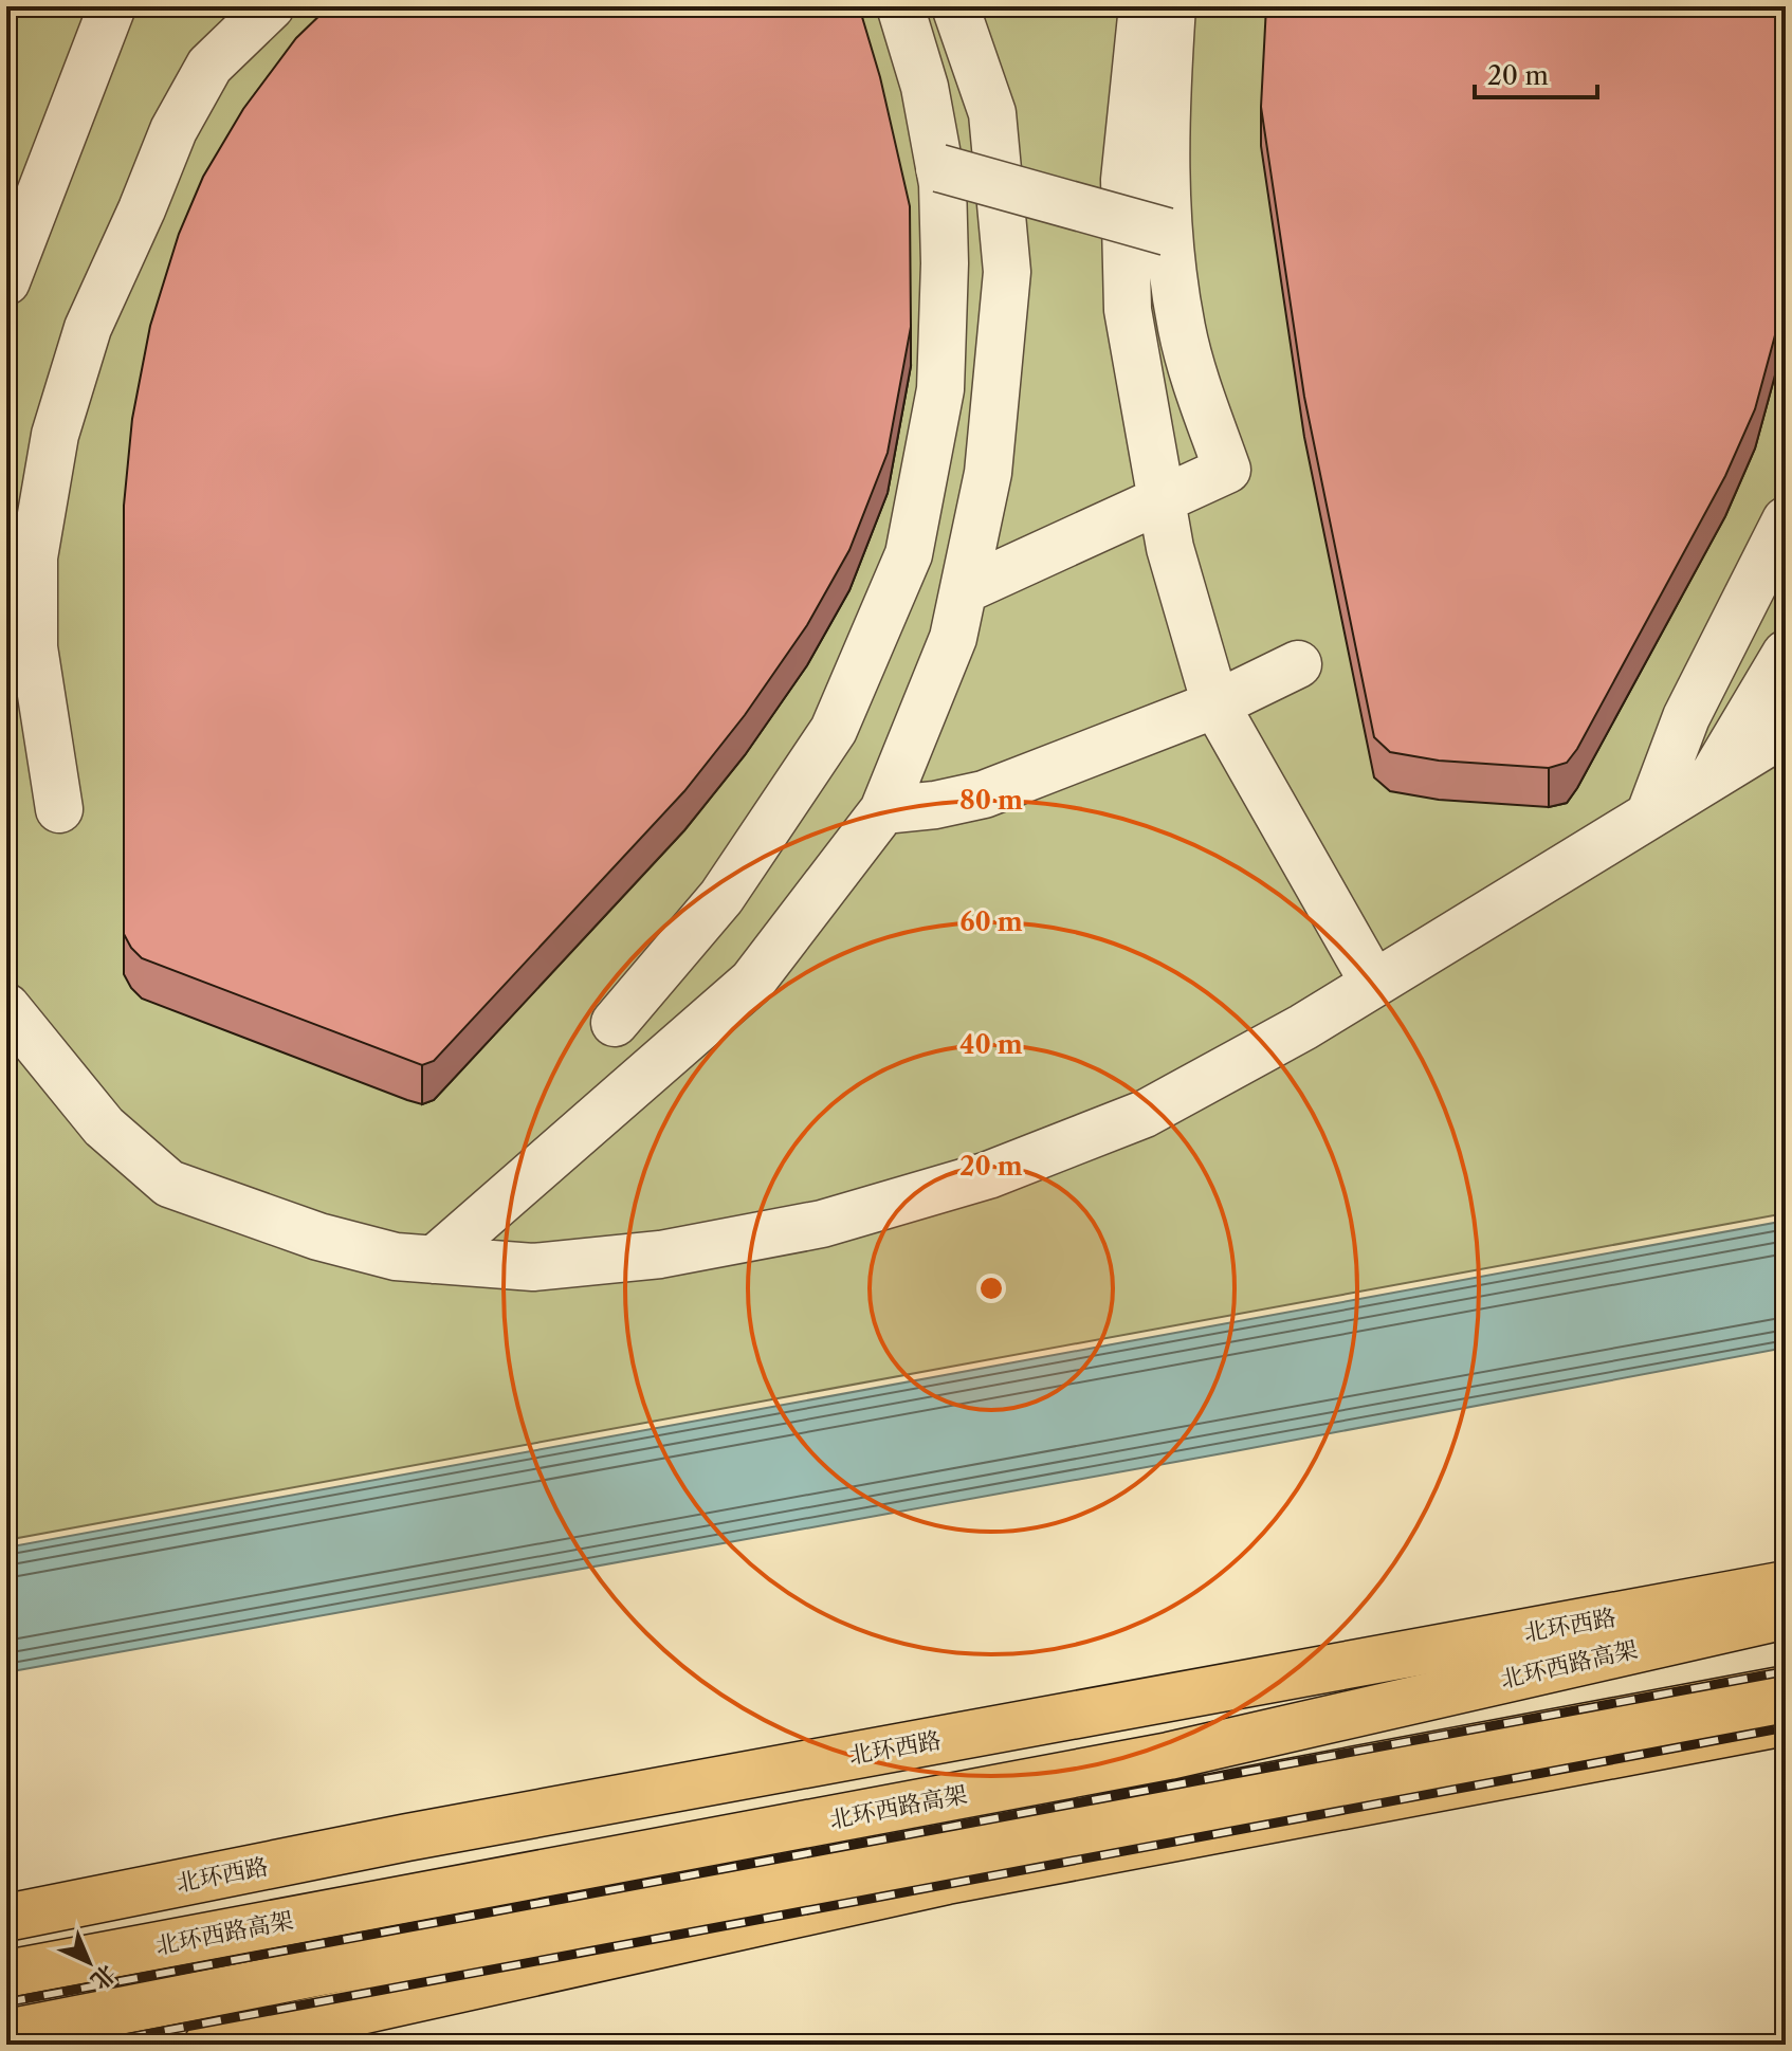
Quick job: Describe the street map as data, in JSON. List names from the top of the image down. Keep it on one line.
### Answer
{"streets":{"main road":["北环西路","北环西路高架"]},"scale_bar":"20 m","north":"bottom right","rings":["80 m","60 m","40 m","20 m"]}
